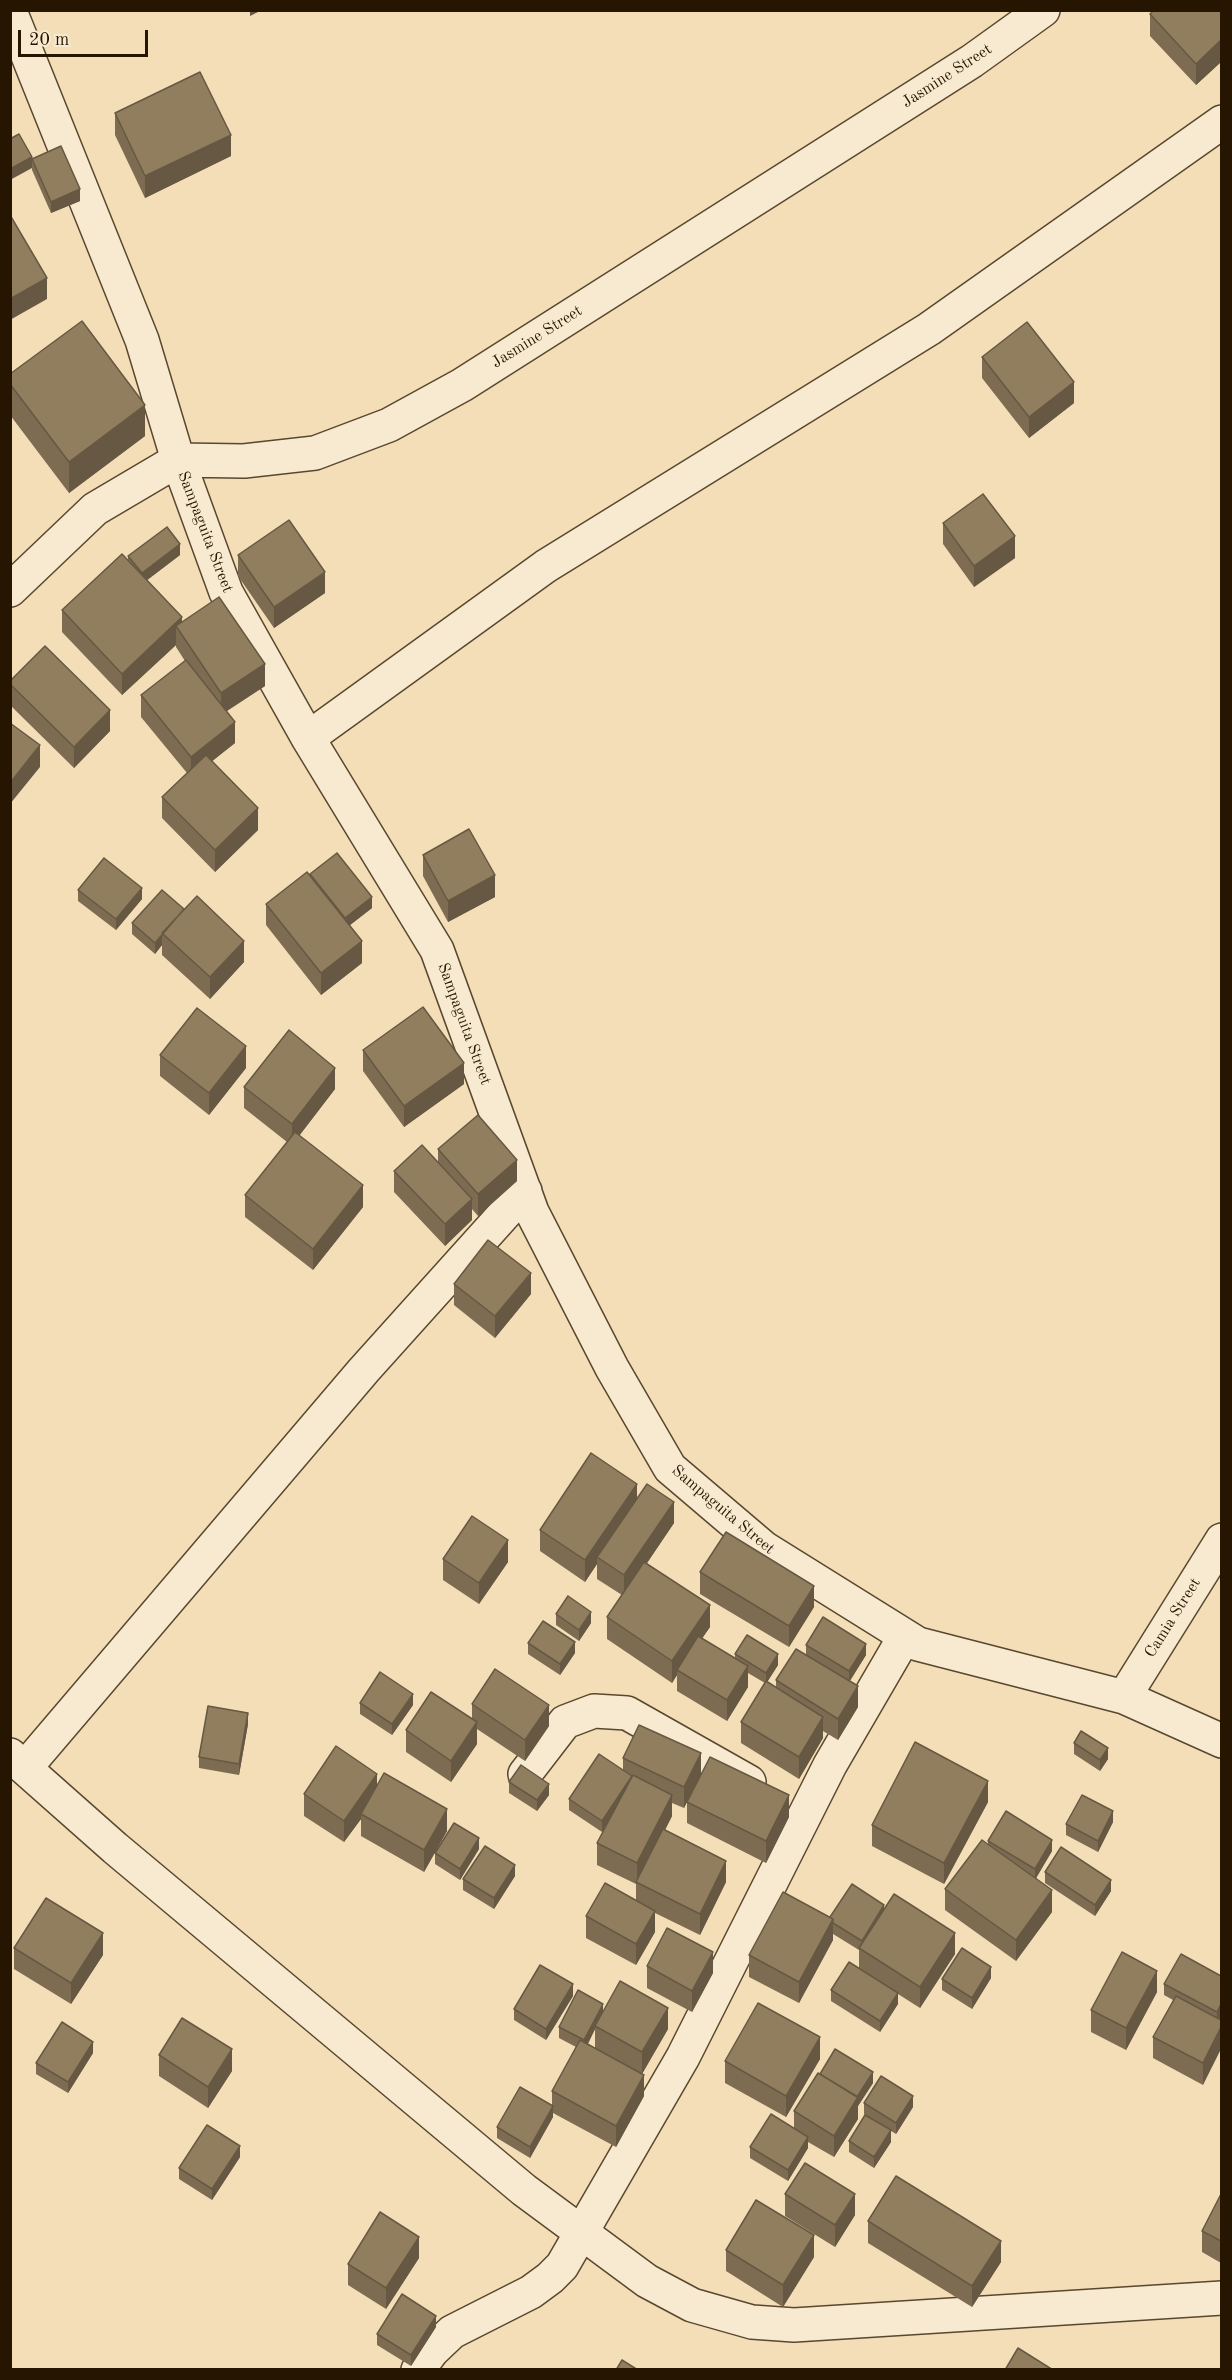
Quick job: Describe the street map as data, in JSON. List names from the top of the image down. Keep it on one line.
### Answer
{"streets":{"street":["Jasmine Street","Sampaguita Street","Camia Street"]},"crossings":[["Jasmine Street","Sampaguita Street"],["Sampaguita Street","Camia Street"]],"scale_bar":"20 m"}
